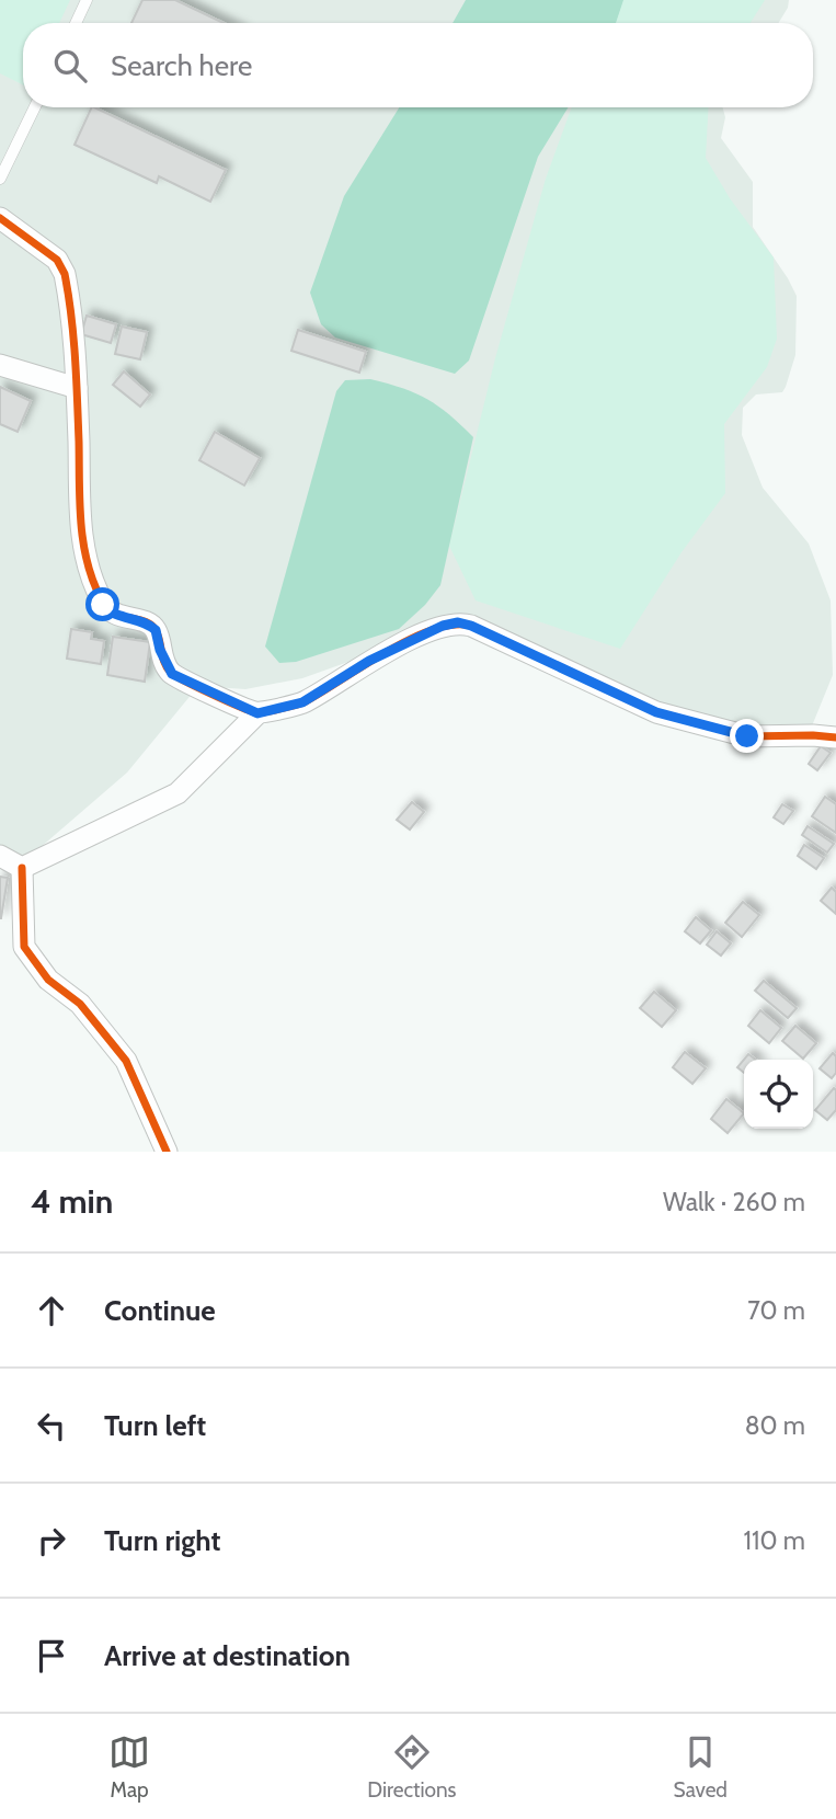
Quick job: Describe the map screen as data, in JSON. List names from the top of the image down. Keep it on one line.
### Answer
{"page":{"search":"Search here","heading":["4 min","Walk · 260 m"],"list":[["Continue","70 m"],["Turn left","80 m"],["Turn right","110 m"],"Arrive at destination"],"nav":["Map","Directions","Saved"]}}
